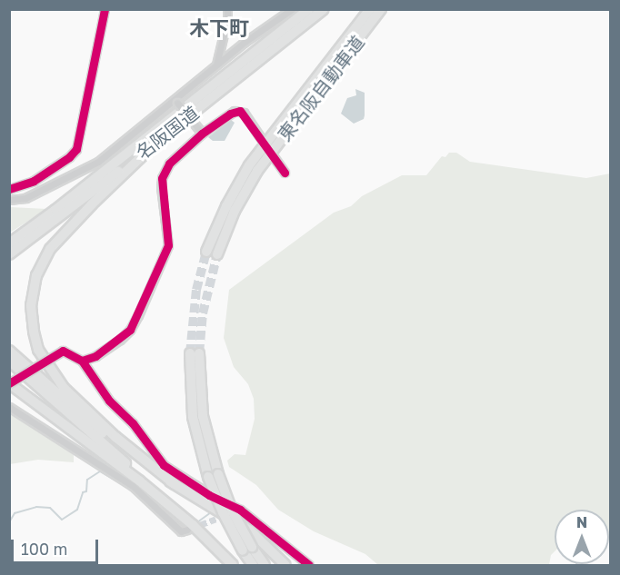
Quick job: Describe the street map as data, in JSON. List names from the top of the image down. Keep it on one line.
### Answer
{"streets":{"highway":["東名阪自動車道","名阪国道"]},"districts":["木下町"],"scale_bar":"100 m","north":"top"}
